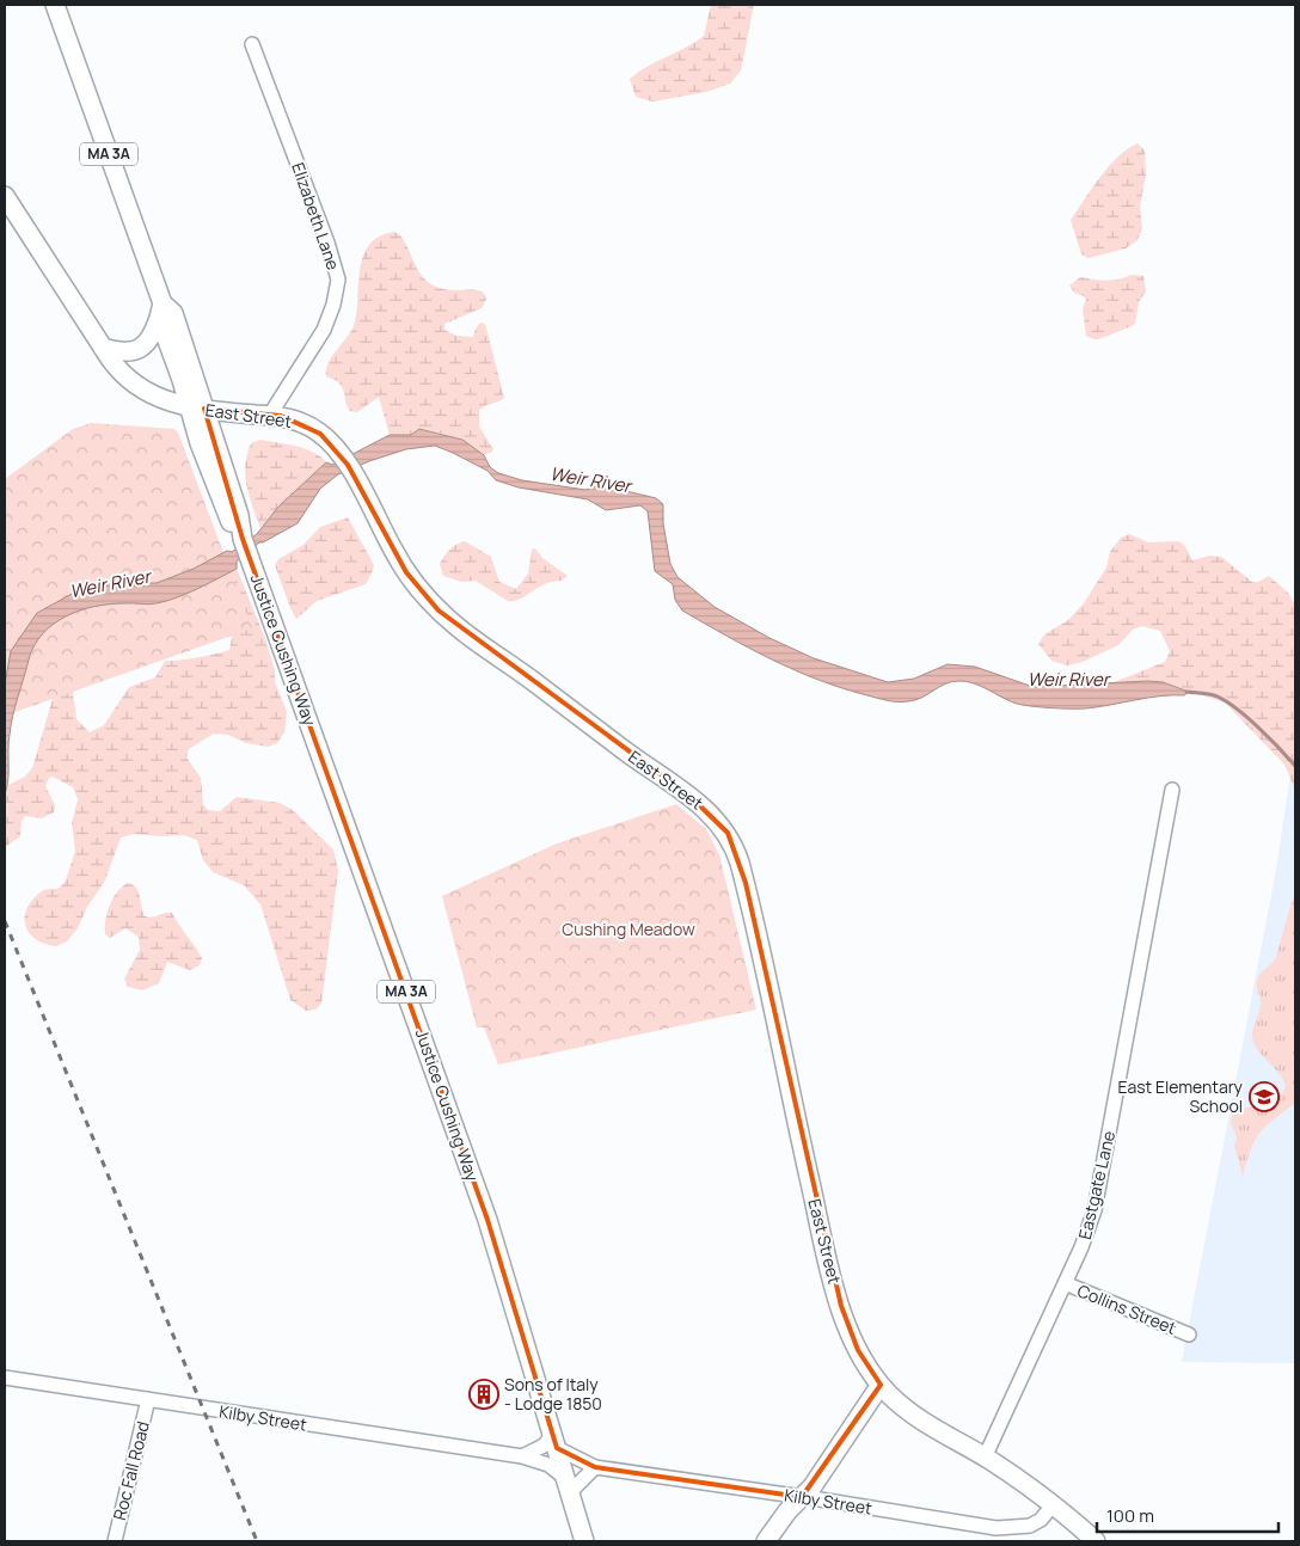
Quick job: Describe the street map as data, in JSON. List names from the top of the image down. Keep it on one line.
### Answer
{"streets":{"main road":["MA 3A","East Street","Justice Cushing Way"],"street":["Elizabeth Lane","Eastgate Lane","Collins Street","Kilby Street","Roc Fall Road"]},"crossings":[["Elizabeth Lane","East Street"],["East Street","Justice Cushing Way"],["East Street","Eastgate Lane"],["East Street","Kilby Street"],["Justice Cushing Way","Kilby Street"],["Eastgate Lane","Collins Street"],["Kilby Street","Roc Fall Road"]],"water":["Weir River"],"parks":["Cushing Meadow"],"places":{"school or university":["East Elementary School"],"building":["Sons of Italy - Lodge 1850"]},"scale_bar":"100 m"}
